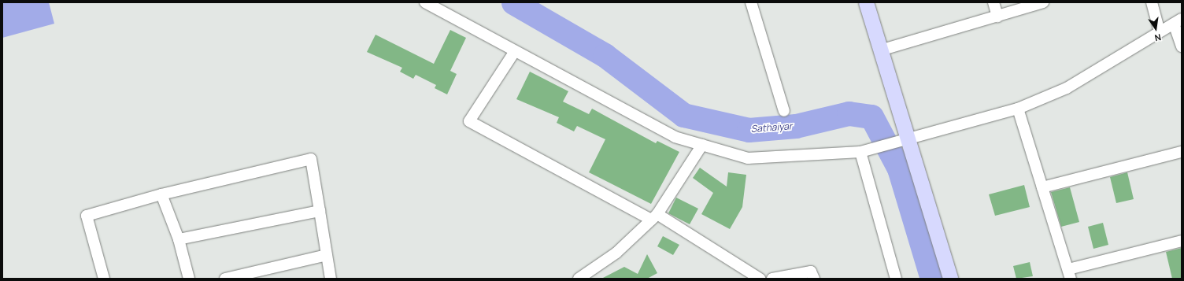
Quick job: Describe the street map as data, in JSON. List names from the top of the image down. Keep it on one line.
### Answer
{"water":["Sathaiyar"],"north":"bottom"}
